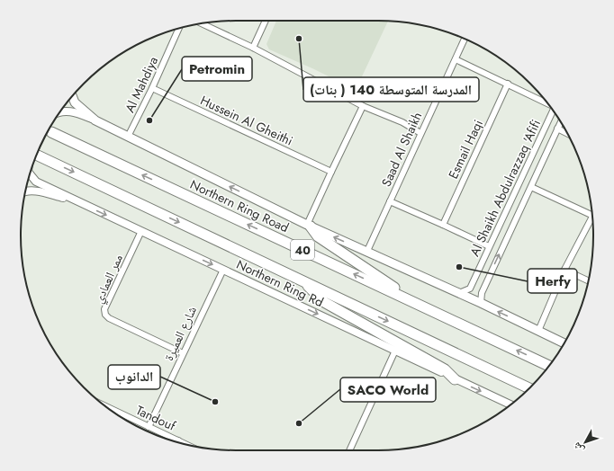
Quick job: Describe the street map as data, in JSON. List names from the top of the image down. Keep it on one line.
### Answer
{"streets":{"highway":["Northern Ring Road","40"],"street":["Al Mahdiya","Hussein Al Gheithi","Saad Al Shaikh","Esmail Haqi","Al Shaikh Abdulrazzaq 'Afifi","ممر العمادي","Northern Ring Rd","شارع العميرة","Tandouf"]},"crossings":[["Al Mahdiya","Hussein Al Gheithi"],["ممر العمادي","Northern Ring Rd"],["ممر العمادي","شارع العميرة"],["Northern Ring Rd","شارع العميرة"],["شارع العميرة","Tandouf"]],"one_way":["Northern Ring Rd"],"places":["المدرسة المتوسطة 140 ( بنات)","Petromin","Herfy","الدانوب","SACO World"],"north":"bottom left"}
